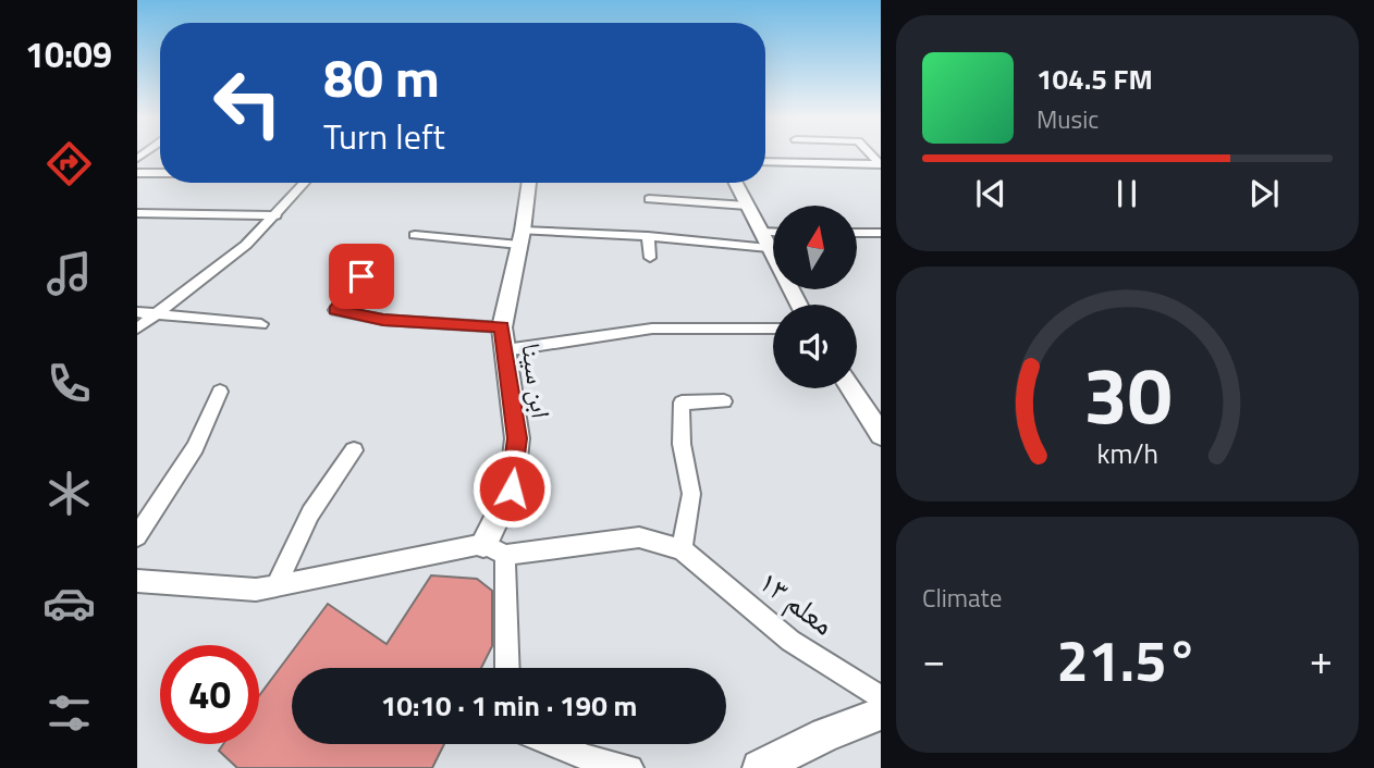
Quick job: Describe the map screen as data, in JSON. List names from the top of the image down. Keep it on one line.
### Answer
{"streets":{"street":["ابن سینا","معلم ۱۳"]},"north":"top","page":{"tabs":"10:09","turn":["80 m","Turn left"],"song":["104.5 FM","Music"],"tile":"Climate","heat":["−","21.5°","+"],"limit":"40","trip":"10:10 · 1 min · 190 m","gauge":["30","km/h"]}}
